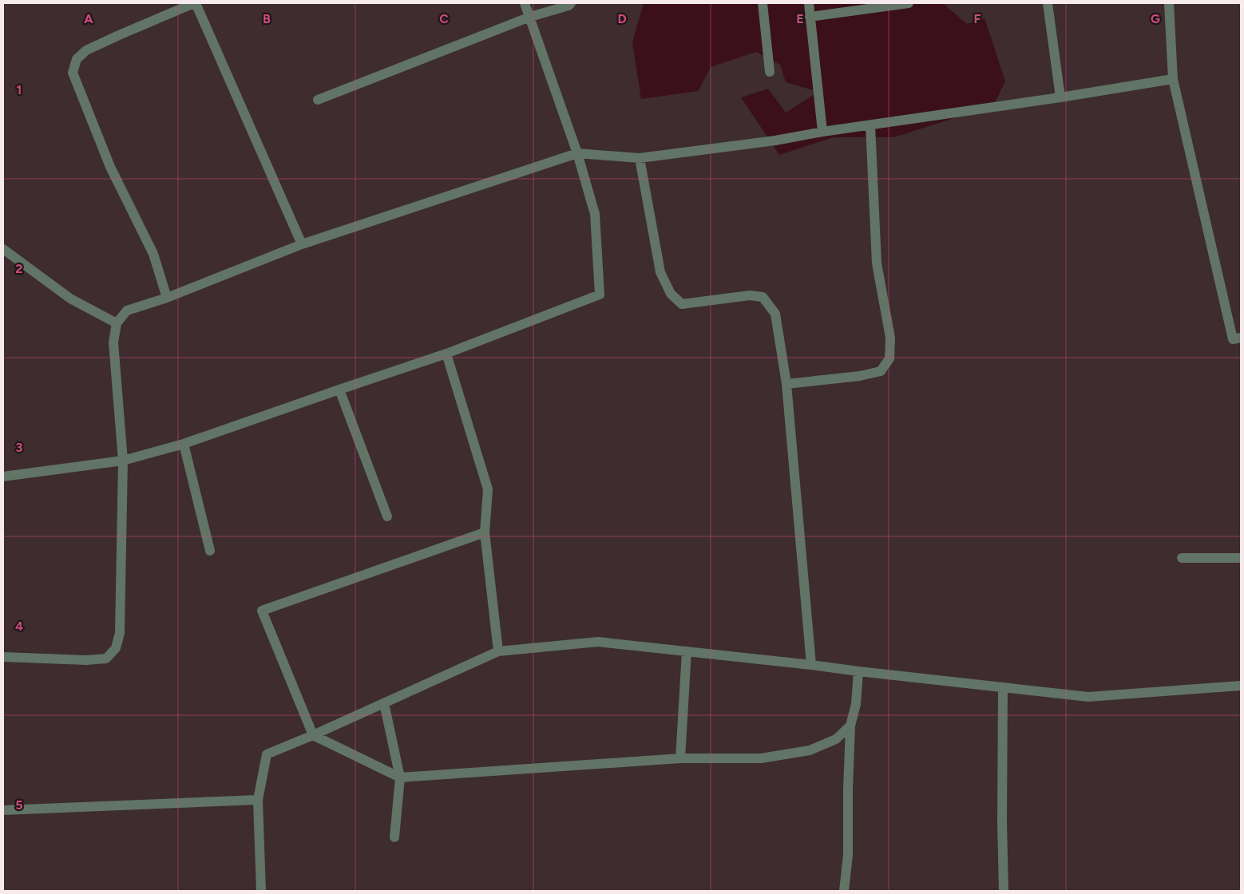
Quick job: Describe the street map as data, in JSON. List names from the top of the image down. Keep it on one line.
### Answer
{"grid":{"columns":["A","B","C","D","E","F","G"],"rows":["1","2","3","4","5"]}}
